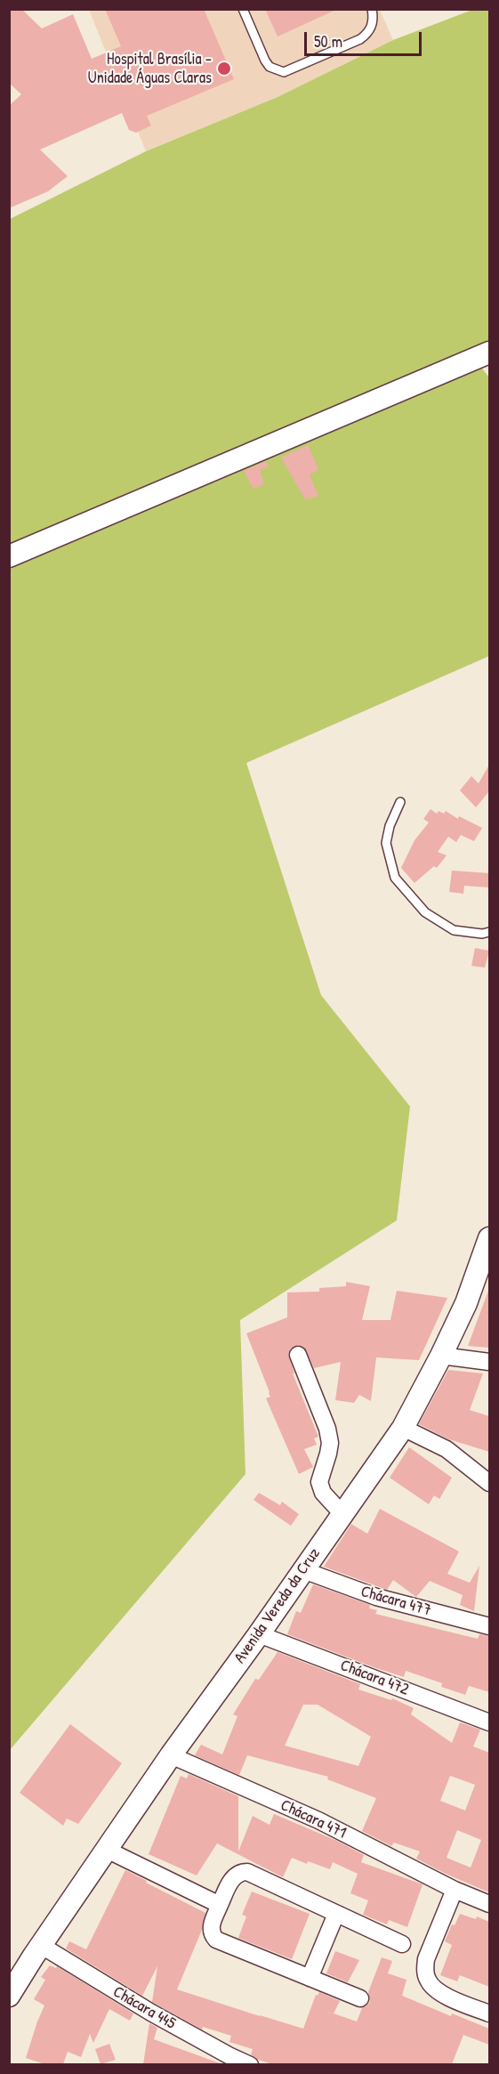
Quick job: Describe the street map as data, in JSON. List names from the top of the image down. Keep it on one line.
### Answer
{"streets":{"street":["Chácara 477","Avenida Vereda da Cruz","Chácara 472","Chácara 471","Chácara 445"]},"crossings":[["Chácara 477","Avenida Vereda da Cruz"],["Avenida Vereda da Cruz","Chácara 472"],["Avenida Vereda da Cruz","Chácara 471"],["Avenida Vereda da Cruz","Chácara 445"]],"places":["Hospital Brasília - Unidade Águas Claras"],"scale_bar":"50 m"}
